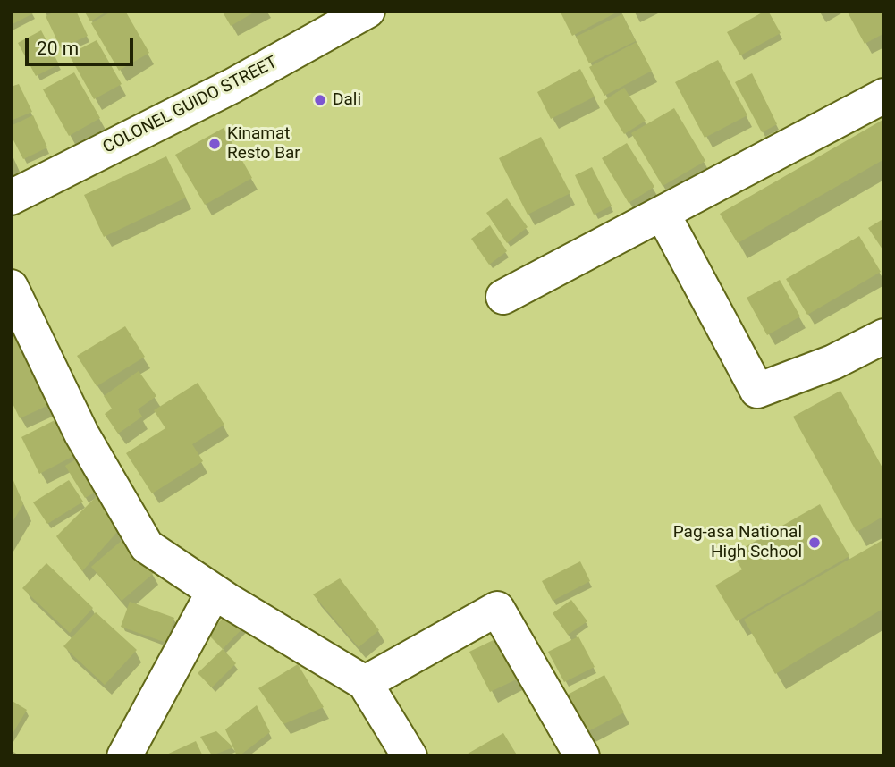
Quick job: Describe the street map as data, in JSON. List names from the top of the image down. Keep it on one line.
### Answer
{"streets":{"street":["COLONEL GUIDO STREET"]},"places":["Dali","Kinamat Resto Bar","Pag-asa National High School"],"scale_bar":"20 m"}
